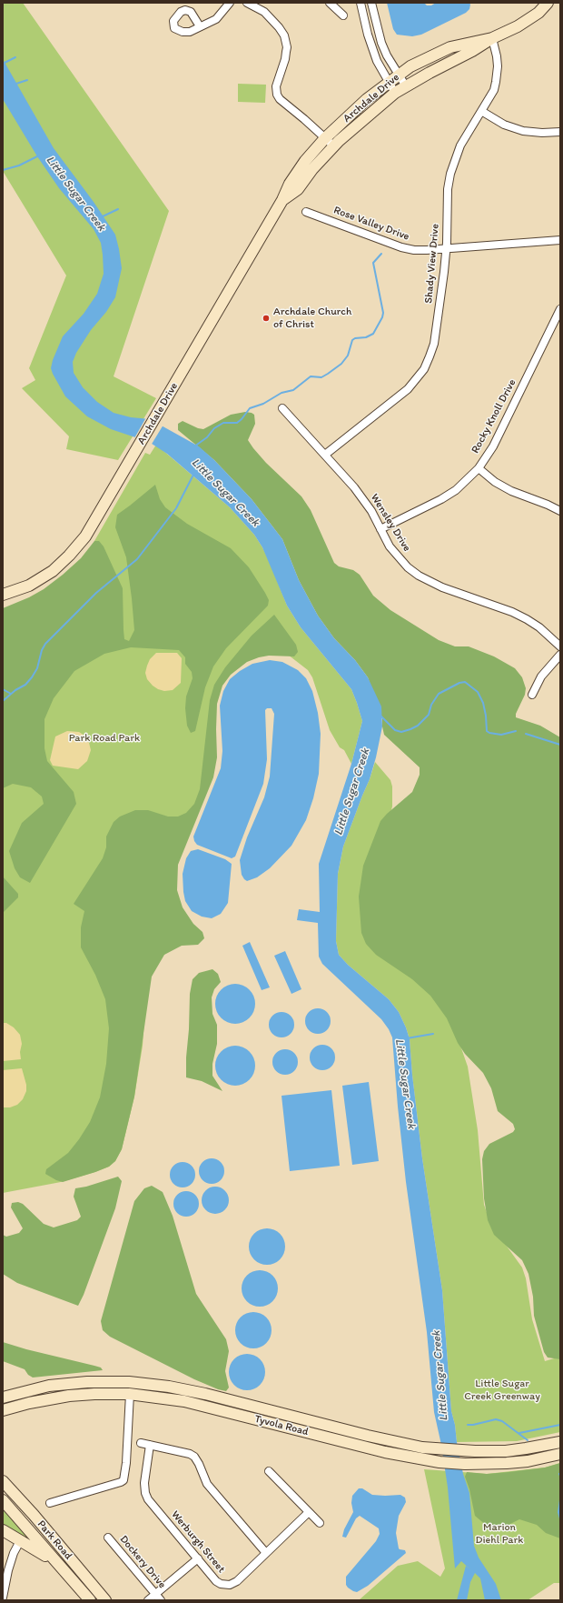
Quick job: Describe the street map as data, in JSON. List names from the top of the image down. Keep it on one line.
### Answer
{"streets":{"main road":["Archdale Drive","Tyvola Road","Park Road"],"street":["Rose Valley Drive","Shady View Drive","Rocky Knoll Drive","Wensley Drive","Werburgh Street","Dockery Drive"]},"crossings":[["Archdale Drive","Shady View Drive"],["Rose Valley Drive","Shady View Drive"],["Shady View Drive","Wensley Drive"],["Rocky Knoll Drive","Wensley Drive"]],"water":["Little Sugar Creek"],"parks":["Park Road Park","Little Sugar Creek Greenway","Marion Diehl Park"],"places":["Archdale Church of Christ"]}
